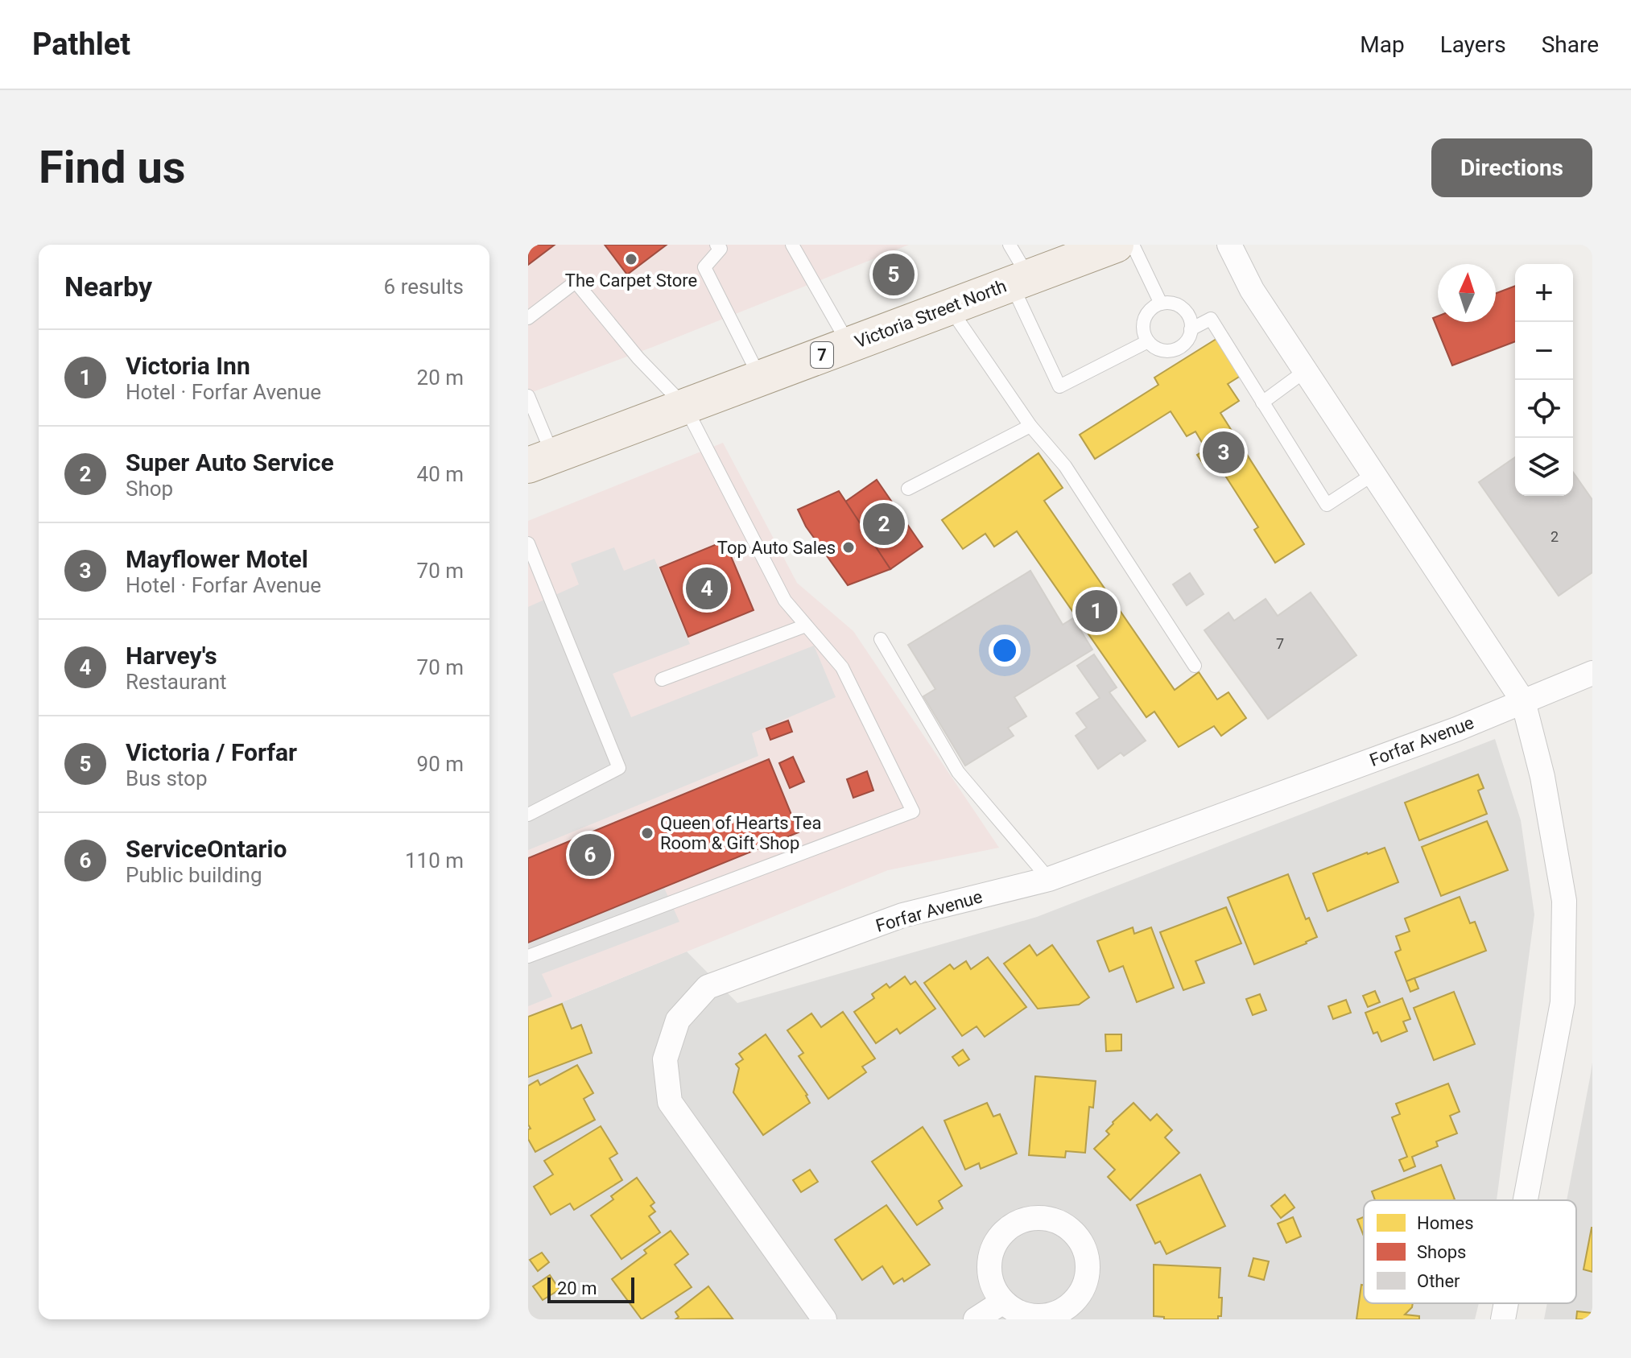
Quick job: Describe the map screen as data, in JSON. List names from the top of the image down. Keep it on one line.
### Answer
{"streets":{"main road":["Victoria Street North","7"],"street":["Forfar Avenue"]},"places":["The Carpet Store","Top Auto Sales","Queen of Hearts Tea Room & Gift Shop"],"house_numbers":["2","7"],"legend":["Homes","Shops","Other"],"scale_bar":"20 m","north":"top","page":{"header":"Pathlet","nav":["Map","Layers","Share"],"buttons":"Directions","title":"Find us","heading":["Nearby","6 results"],"pins":["5","3","2","4","1","6"],"map_buttons":["+","−"],"list":[{"mark":"1","name":"Victoria Inn","note":"Hotel · Forfar Avenue","value":"20 m"},{"mark":"2","name":"Super Auto Service","note":"Shop","value":"40 m"},{"mark":"3","name":"Mayflower Motel","note":"Hotel · Forfar Avenue","value":"70 m"},{"mark":"4","name":"Harvey's","note":"Restaurant","value":"70 m"},{"mark":"5","name":"Victoria / Forfar","note":"Bus stop","value":"90 m"},{"mark":"6","name":"ServiceOntario","note":"Public building","value":"110 m"}],"scale":"20 m"}}
